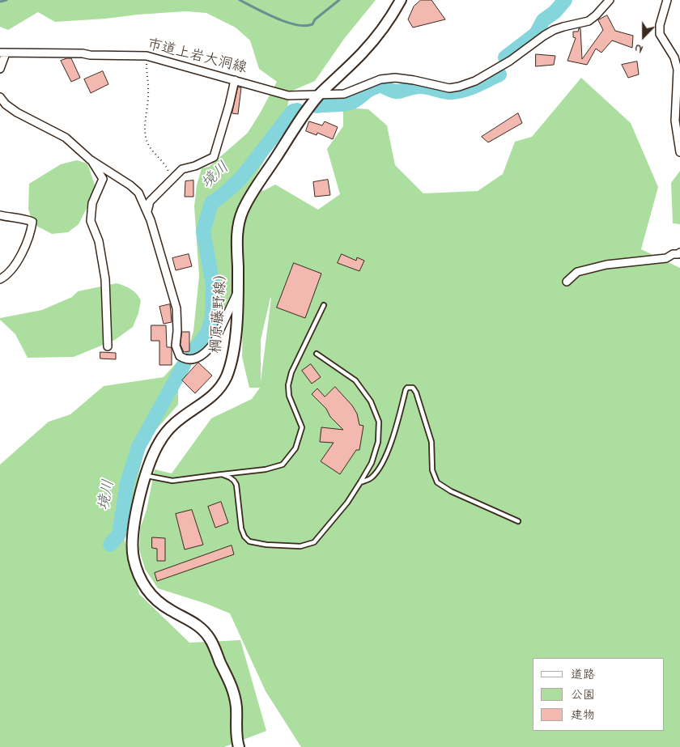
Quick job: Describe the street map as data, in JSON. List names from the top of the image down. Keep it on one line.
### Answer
{"streets":{"main road":["棡原藤野線）"],"street":["市道上岩大洞線"]},"crossings":[["市道上岩大洞線","棡原藤野線）"]],"water":["境川"],"legend":["道路","公園","建物"],"north":"bottom"}
